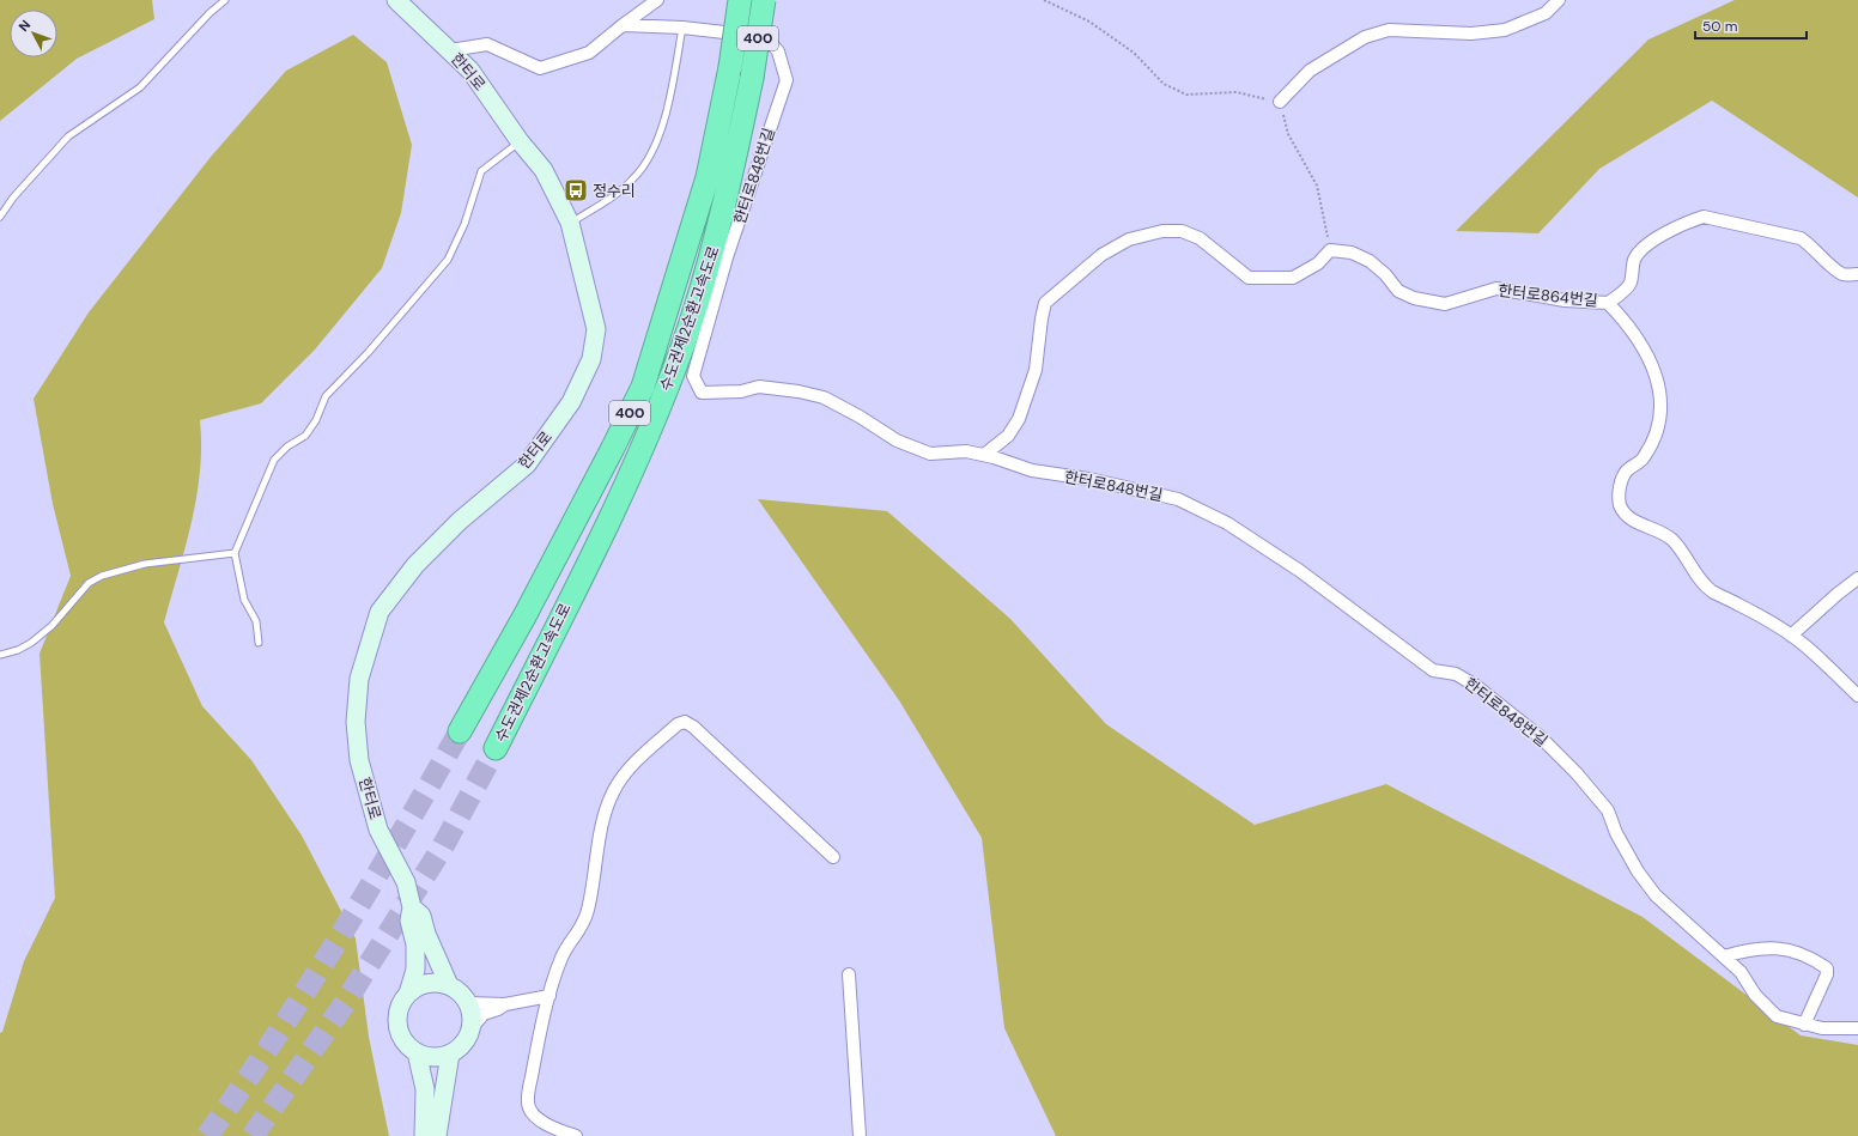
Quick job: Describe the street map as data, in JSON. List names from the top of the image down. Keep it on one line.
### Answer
{"streets":{"highway":["400","수도권제2순환고속도로"],"main road":["한터로"],"street":["한터로848번길","한터로864번길"]},"places":{"bus stop":["정수리"]},"scale_bar":"50 m","north":"top left"}
